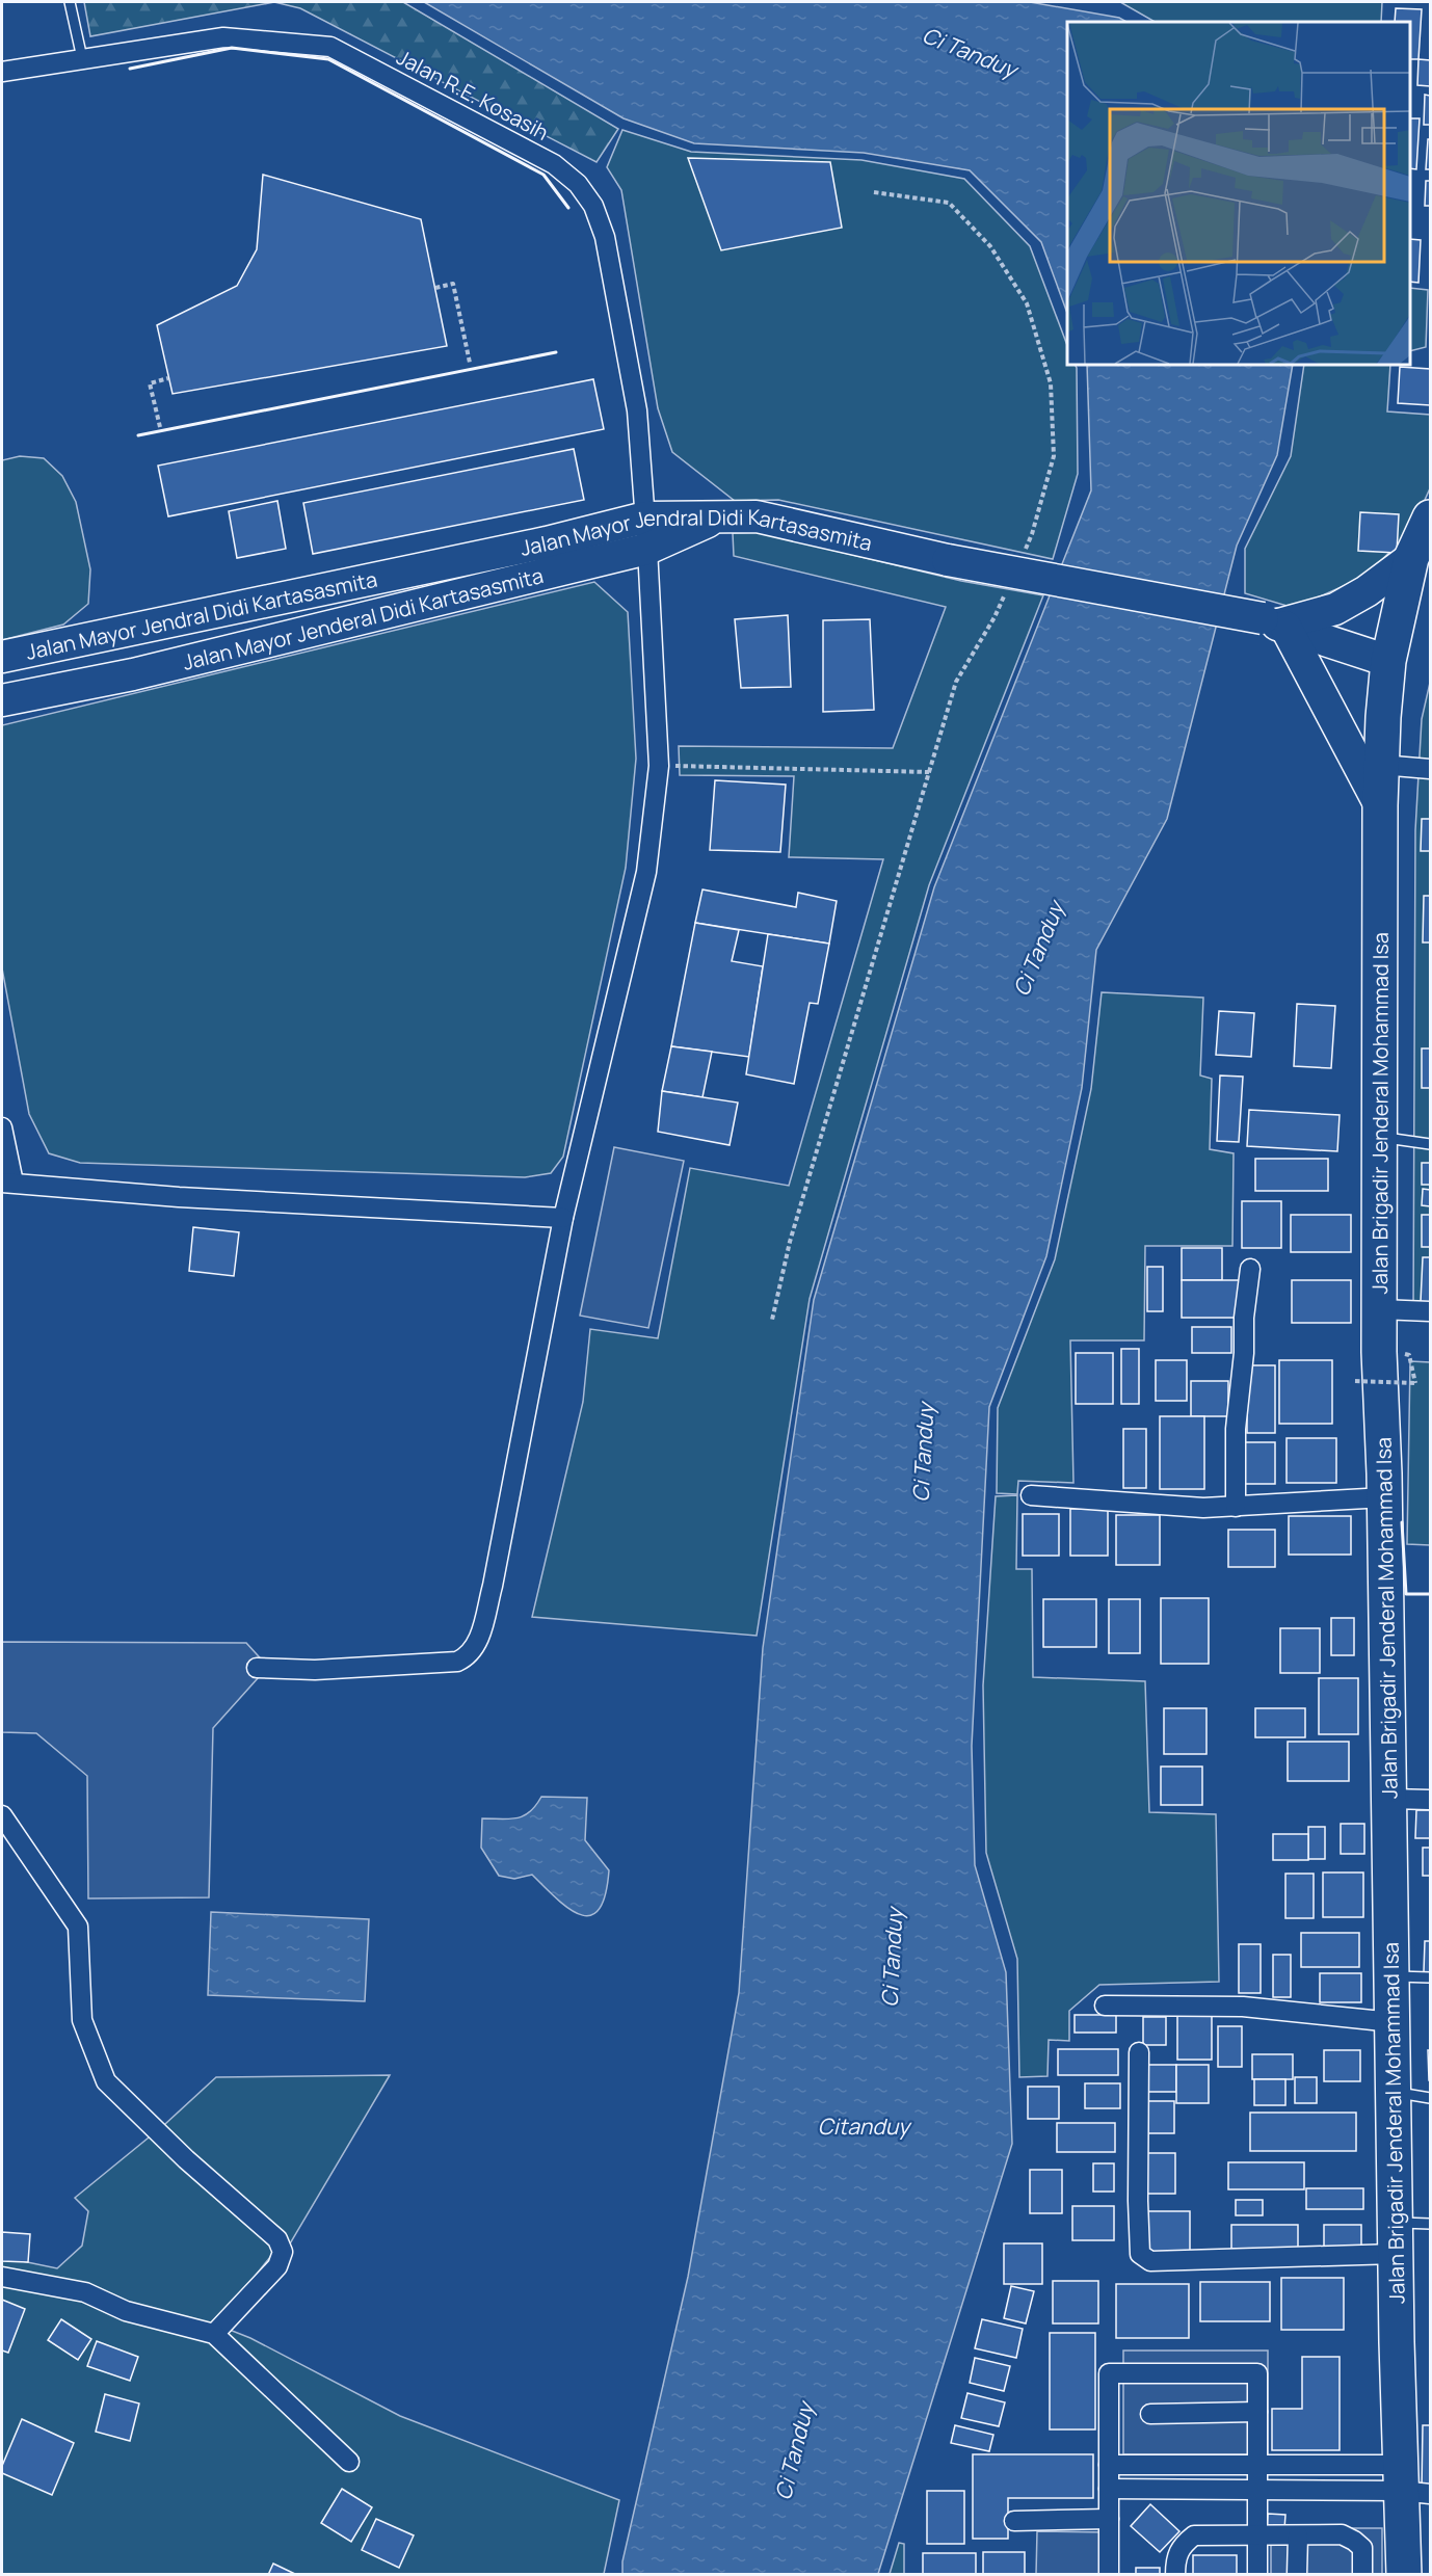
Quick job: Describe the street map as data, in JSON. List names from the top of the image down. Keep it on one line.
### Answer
{"streets":{"highway":["Jalan Brigadir Jenderal Mohammad Isa"],"main road":["Jalan Mayor Jendral Didi Kartasasmita","Jalan Mayor Jenderal Didi Kartasasmita"],"street":["Jalan R.E. Kosasih"]},"crossings":[["Jalan R.E. Kosasih","Jalan Mayor Jendral Didi Kartasasmita"],["Jalan R.E. Kosasih","Jalan Mayor Jenderal Didi Kartasasmita"],["Jalan Mayor Jendral Didi Kartasasmita","Jalan Mayor Jenderal Didi Kartasasmita"],["Jalan Mayor Jendral Didi Kartasasmita","Jalan Brigadir Jenderal Mohammad Isa"]],"water":["Ci Tanduy","Citanduy"]}
